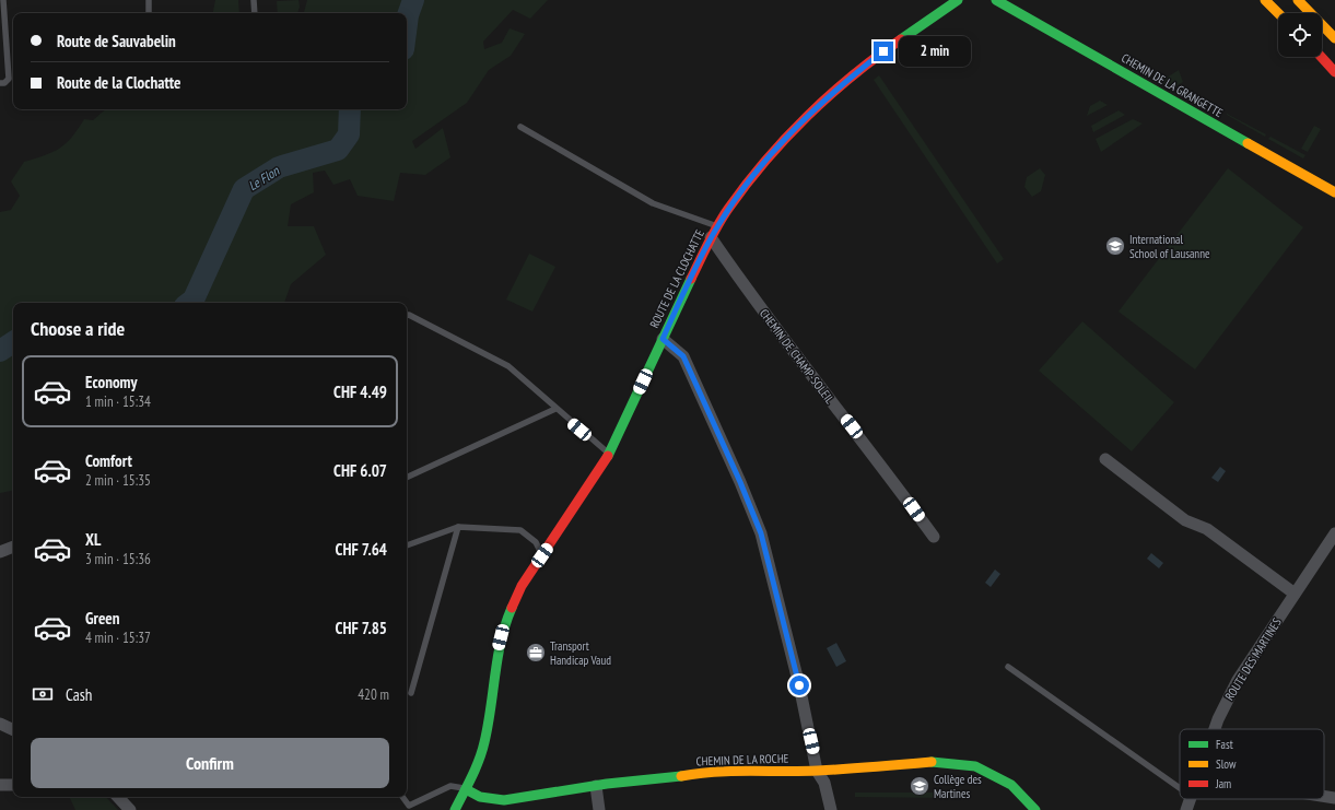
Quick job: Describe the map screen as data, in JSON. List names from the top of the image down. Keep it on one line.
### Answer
{"streets":{"main road":["CHEMIN DE LA GRANGETTE","ROUTE DE LA CLOCHATTE","CHEMIN DE LA ROCHE"],"street":["CHEMIN DE CHAMP-SOLEIL","ROUTE DES MARTINES"]},"crossings":[["ROUTE DE LA CLOCHATTE","CHEMIN DE CHAMP-SOLEIL"],["ROUTE DE LA CLOCHATTE","CHEMIN DE LA ROCHE"]],"water":["Le Flon"],"places":{"school or university":["International School of Lausanne","Collège des Martines"],"office":["Transport Handicap Vaud"]},"legend":["Fast","Slow","Jam"],"page":{"banner":["Route de Sauvabelin","Route de la Clochatte"],"bubble":"2 min","heading":"Choose a ride","list":[{"name":"Economy","note":"1 min · 15:34","value":"CHF 4.49"},{"name":"Comfort","note":"2 min · 15:35","value":"CHF 6.07"},{"name":"XL","note":"3 min · 15:36","value":"CHF 7.64"},{"name":"Green","note":"4 min · 15:37","value":"CHF 7.85"}],"pay":["Cash","420 m"],"buttons":"Confirm"}}
